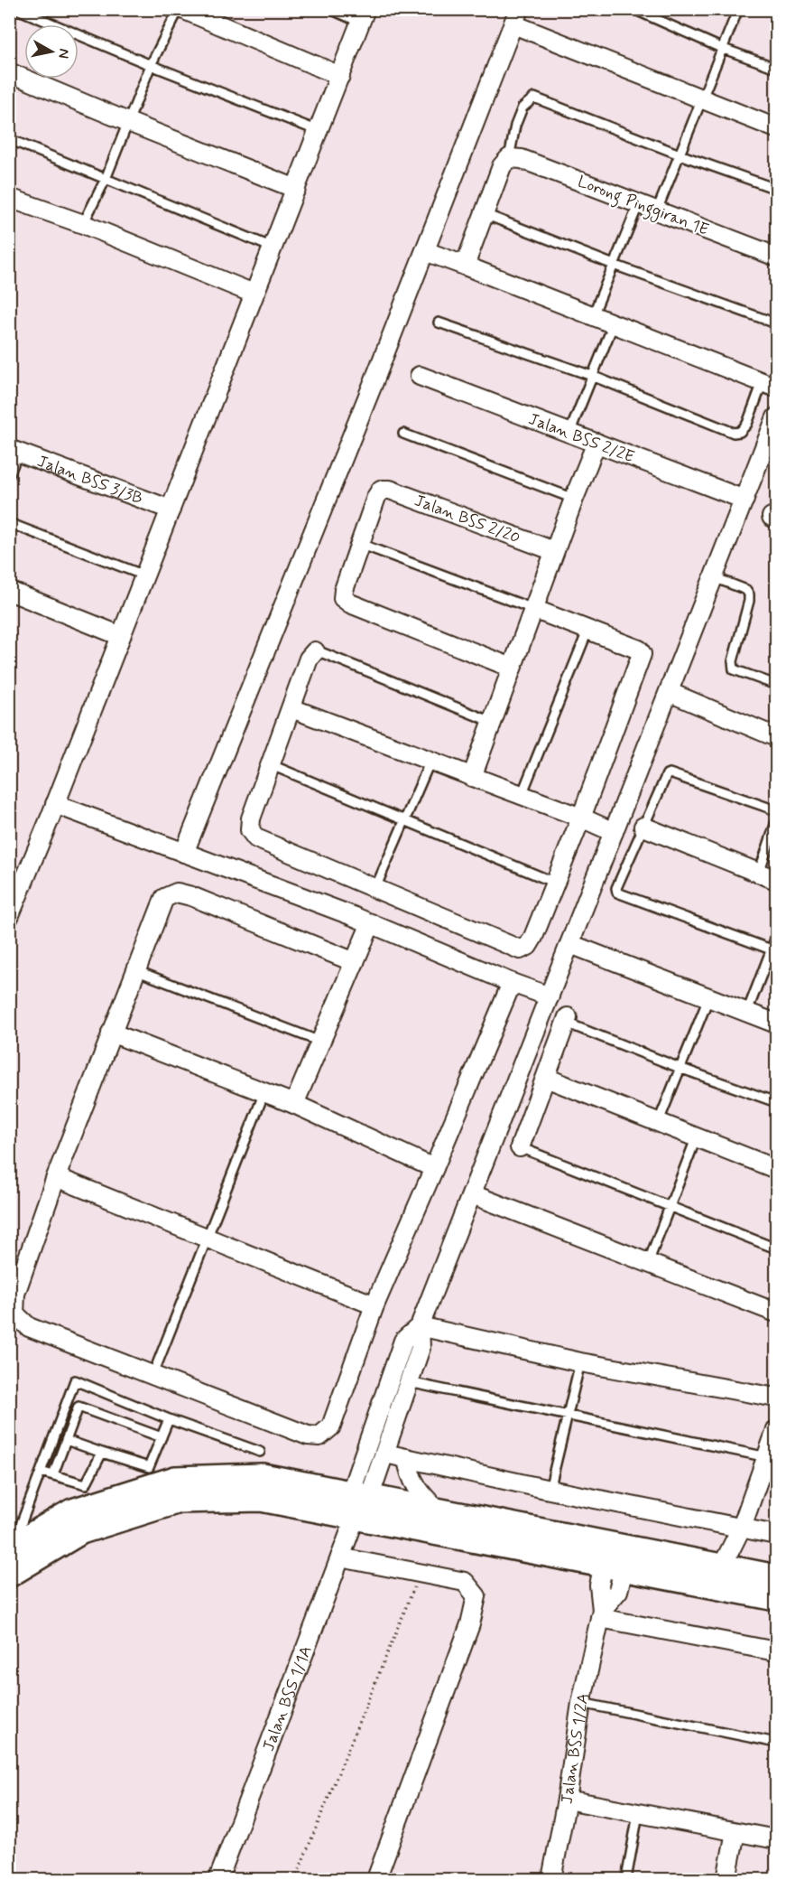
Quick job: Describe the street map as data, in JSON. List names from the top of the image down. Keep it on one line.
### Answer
{"streets":{"street":["Lorong Pinggiran 1E","Jalan BSS 2/2E","Jalan BSS 3/3B","Jalan BSS 2/20","Jalan BSS 1/1A","Jalan BSS 1/2A"]},"north":"right"}
